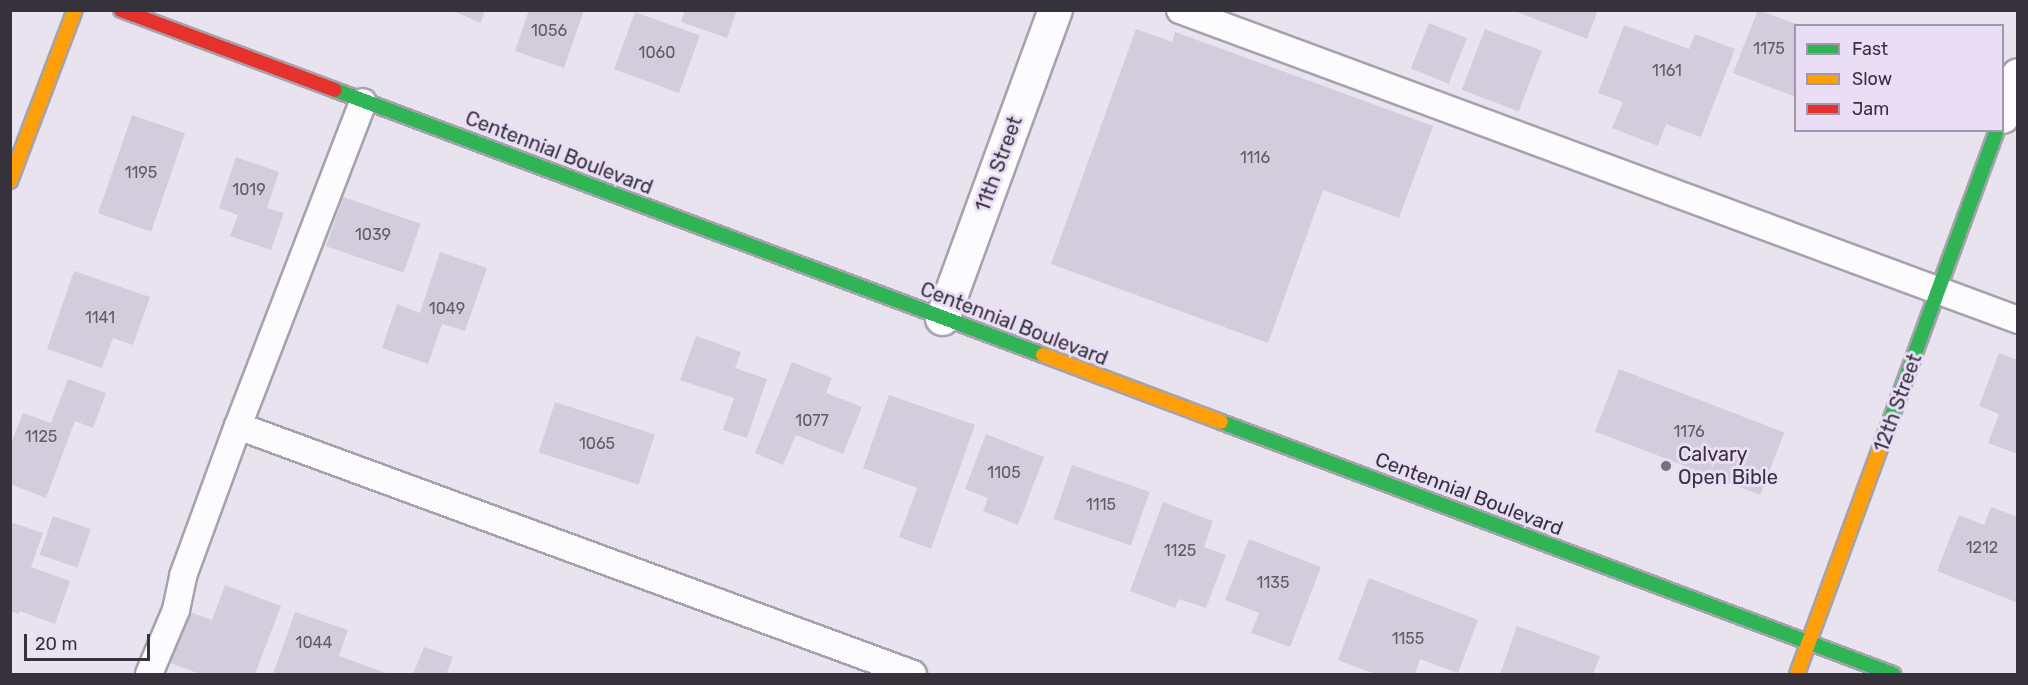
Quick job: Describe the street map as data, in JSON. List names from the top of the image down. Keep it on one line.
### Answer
{"streets":{"main road":["Centennial Boulevard","12th Street"],"street":["11th Street"]},"crossings":[["Centennial Boulevard","11th Street"],["Centennial Boulevard","12th Street"]],"places":["Calvary Open Bible"],"house_numbers":["1056","1175","1060","1161","1116","1195","1019","1039","1049","1141","1077","1176","1125","1065","1105","1115","1212","1125","1135","1155","1044"],"legend":["Fast","Slow","Jam"],"scale_bar":"20 m"}
